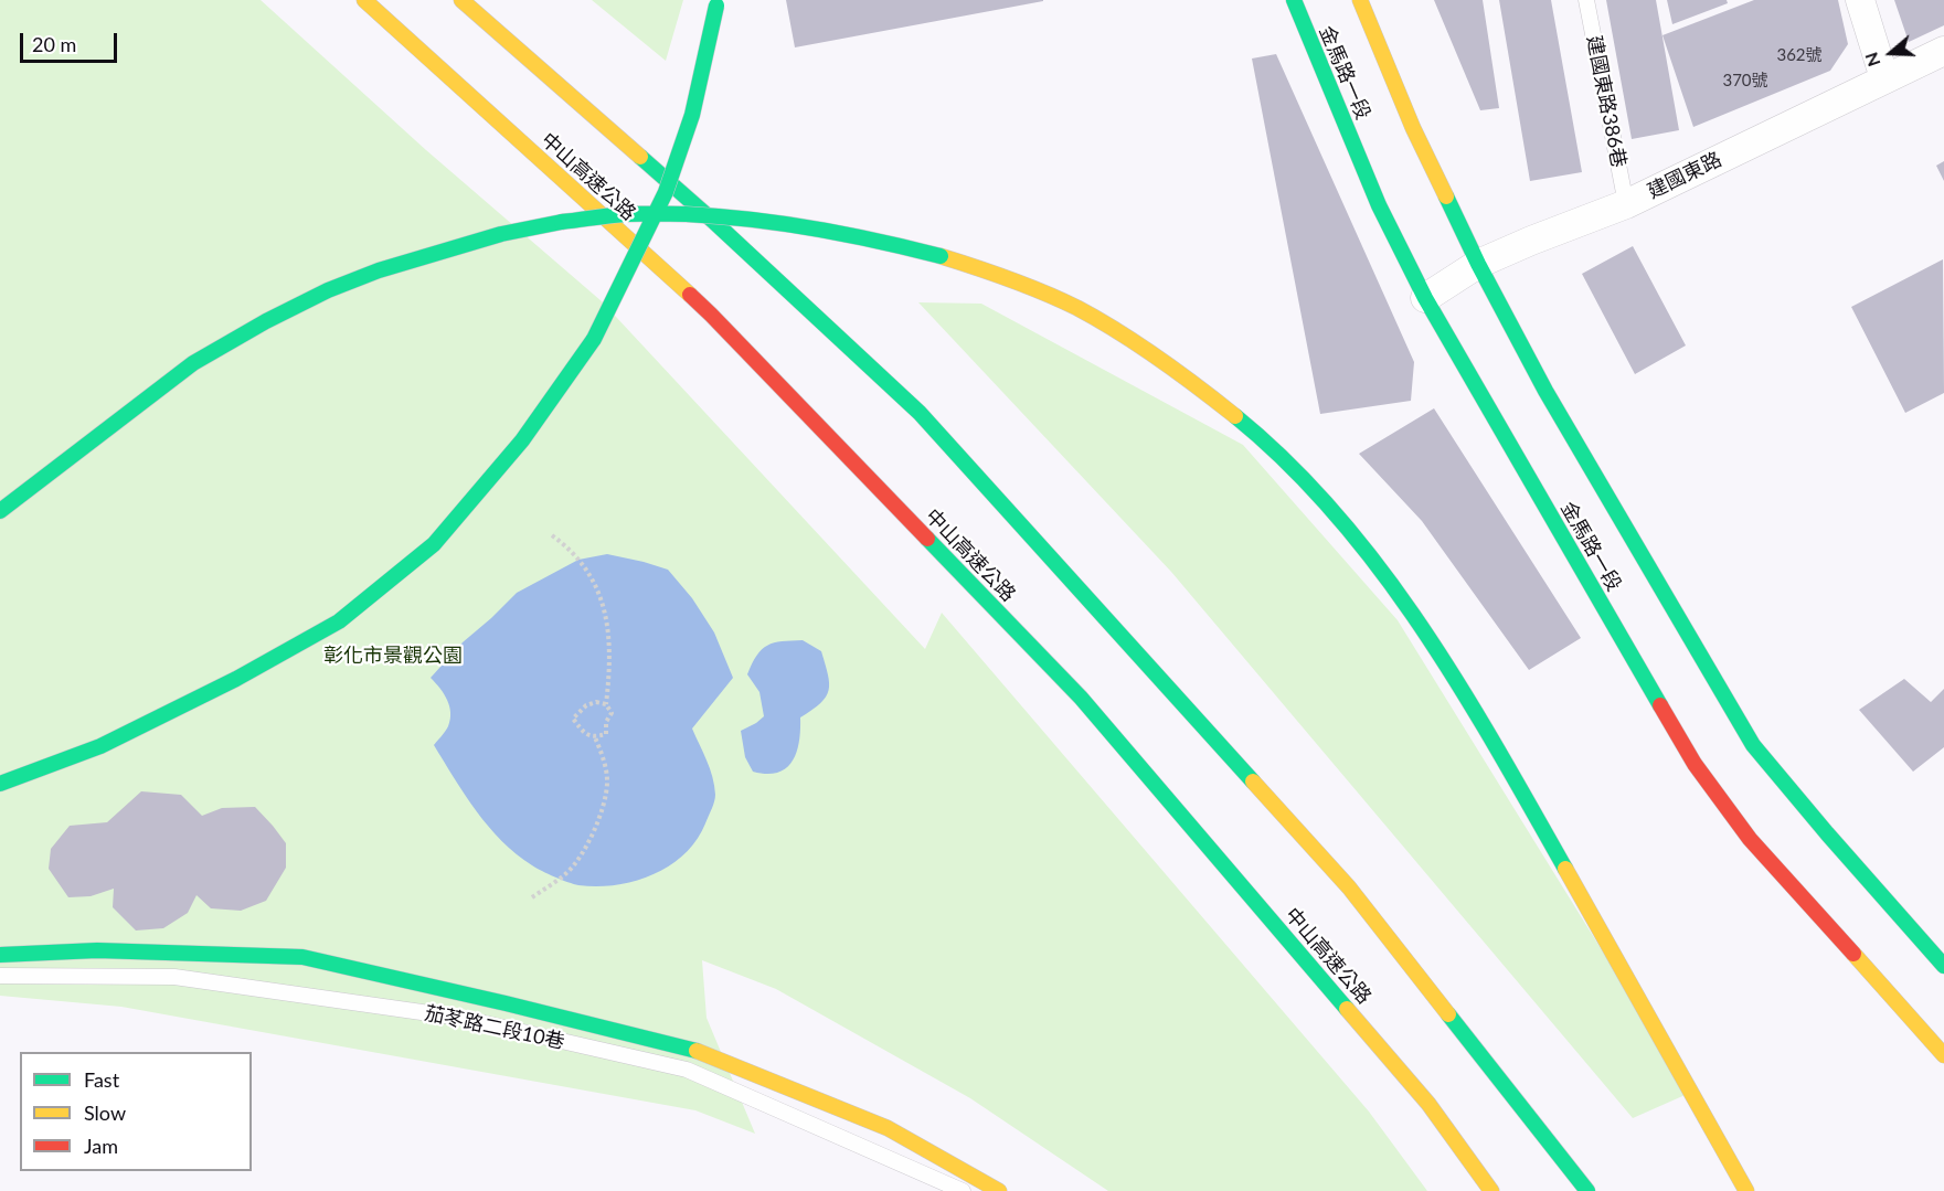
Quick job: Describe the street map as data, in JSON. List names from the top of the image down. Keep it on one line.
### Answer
{"streets":{"main road":["金馬路一段","中山高速公路"],"street":["建國東路"],"lane":["建國東路386巷","茄苳路二段10巷"]},"crossings":[["金馬路一段","建國東路"],["建國東路386巷","建國東路"]],"parks":["彰化市景觀公園"],"house_numbers":["362號","370號"],"legend":["Fast","Slow","Jam"],"scale_bar":"20 m","north":"left"}
